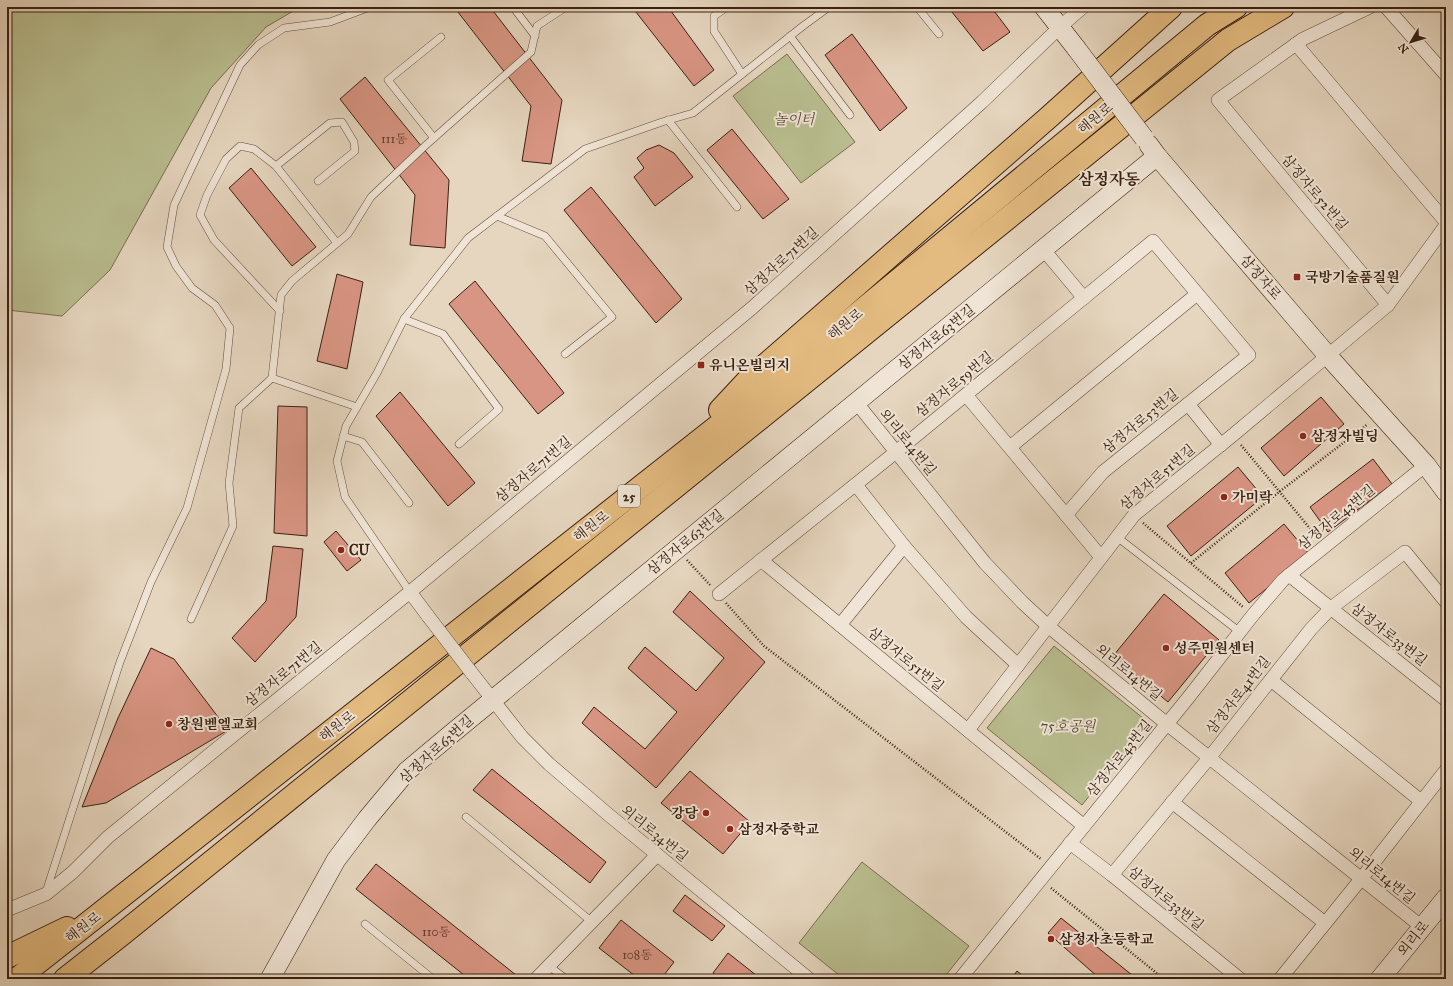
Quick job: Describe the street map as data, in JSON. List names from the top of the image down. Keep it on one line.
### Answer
{"streets":{"highway":["해원로","25"],"street":["삼정자로52번길","삼정자로71번길","삼정자로","삼정자로63번길","삼정자로59번길","삼정자로53번길","외리로14번길","삼정자로51번길","삼정자로43번길","삼정자로33번길","삼정자로41번길","외리로34번길","외리로"]},"crossings":[["삼정자로71번길","삼정자로"],["삼정자로71번길","외리로34번길"],["삼정자로","삼정자로63번길"],["삼정자로","삼정자로51번길"],["삼정자로","삼정자로43번길"],["삼정자로63번길","외리로14번길"],["삼정자로63번길","외리로34번길"],["삼정자로59번길","삼정자로53번길"],["삼정자로59번길","외리로14번길"],["삼정자로59번길","삼정자로51번길"],["외리로14번길","삼정자로51번길"],["외리로14번길","삼정자로43번길"],["외리로14번길","삼정자로41번길"],["외리로14번길","외리로"],["삼정자로43번길","삼정자로33번길"],["삼정자로33번길","삼정자로41번길"]],"districts":["삼정자동"],"parks":["놀이터","75호공원"],"places":{"transit":["국방기술품질원","유니온빌리지"],"other":["삼정자빌딩","가미락","CU","성주민원센터","창원벧엘교회","강당","삼정자중학교","삼정자초등학교"]},"house_numbers":["111동","110동","108동"],"north":"bottom left"}
